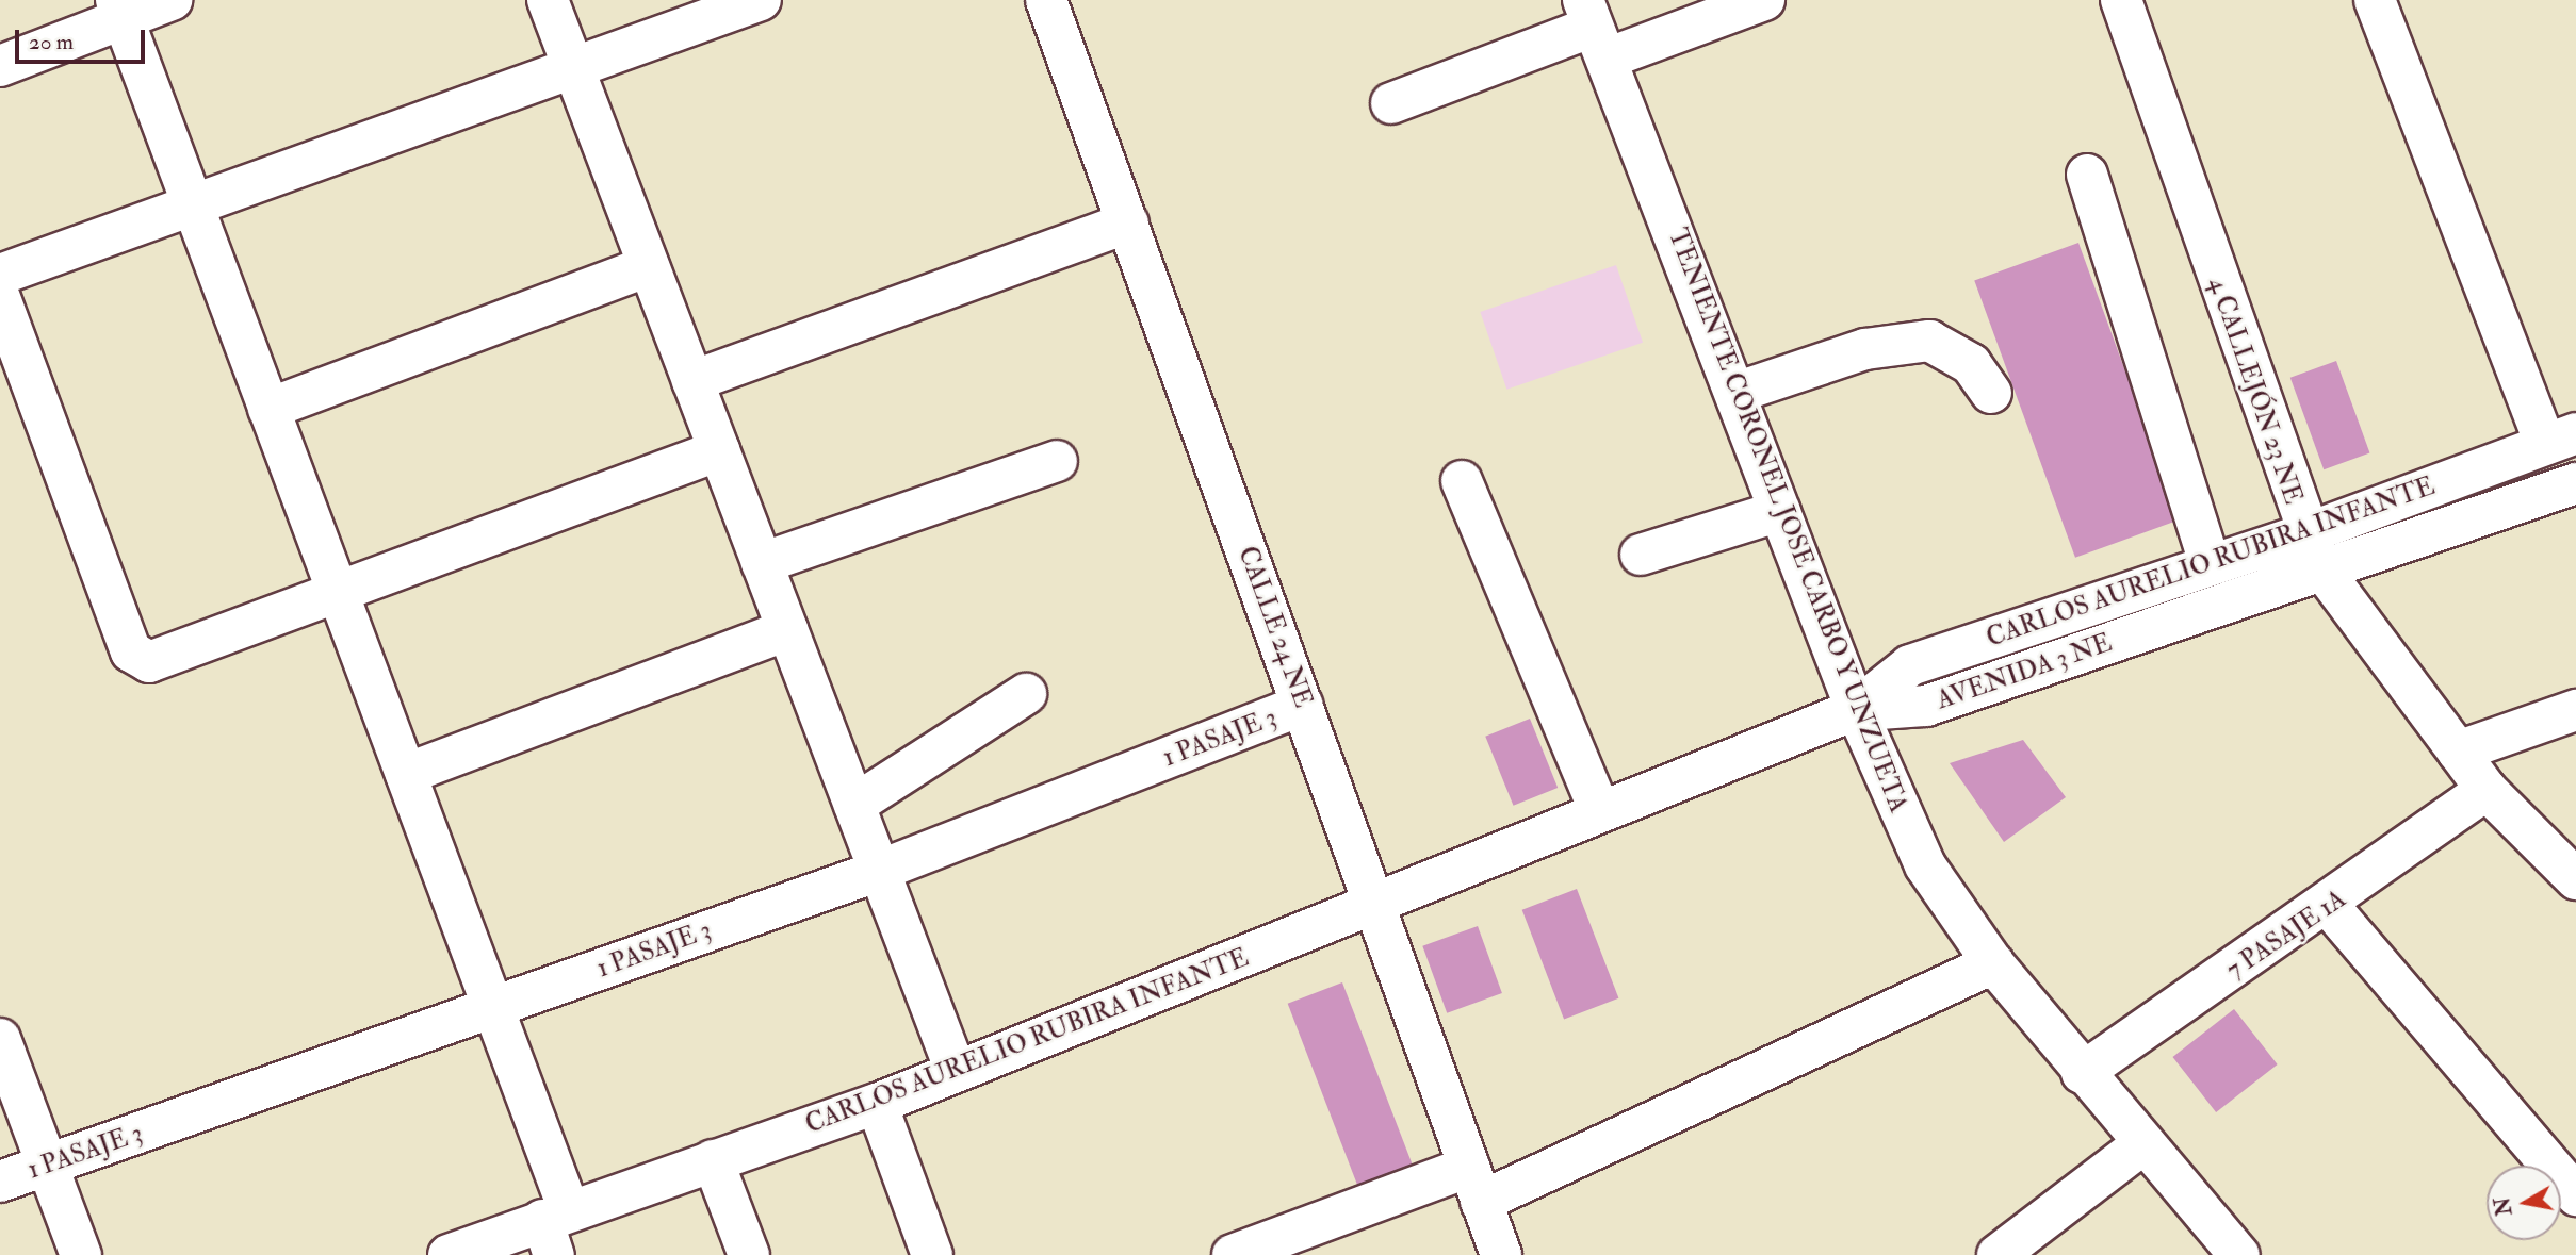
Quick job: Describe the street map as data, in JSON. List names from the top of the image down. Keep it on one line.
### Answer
{"streets":{"street":["4 CALLEJÓN 23 NE","TENIENTE CORONEL JOSE CARBO Y UNZUETA","CARLOS AURELIO RUBIRA INFANTE","CALLE 24 NE","AVENIDA 3 NE","1 PASAJE 3","7 PASAJE 1A"]},"crossings":[["4 CALLEJÓN 23 NE","CARLOS AURELIO RUBIRA INFANTE"],["4 CALLEJÓN 23 NE","AVENIDA 3 NE"],["4 CALLEJÓN 23 NE","7 PASAJE 1A"],["TENIENTE CORONEL JOSE CARBO Y UNZUETA","CARLOS AURELIO RUBIRA INFANTE"],["TENIENTE CORONEL JOSE CARBO Y UNZUETA","AVENIDA 3 NE"],["TENIENTE CORONEL JOSE CARBO Y UNZUETA","7 PASAJE 1A"],["CARLOS AURELIO RUBIRA INFANTE","CALLE 24 NE"],["CARLOS AURELIO RUBIRA INFANTE","AVENIDA 3 NE"],["CALLE 24 NE","1 PASAJE 3"]],"scale_bar":"20 m","north":"left"}
